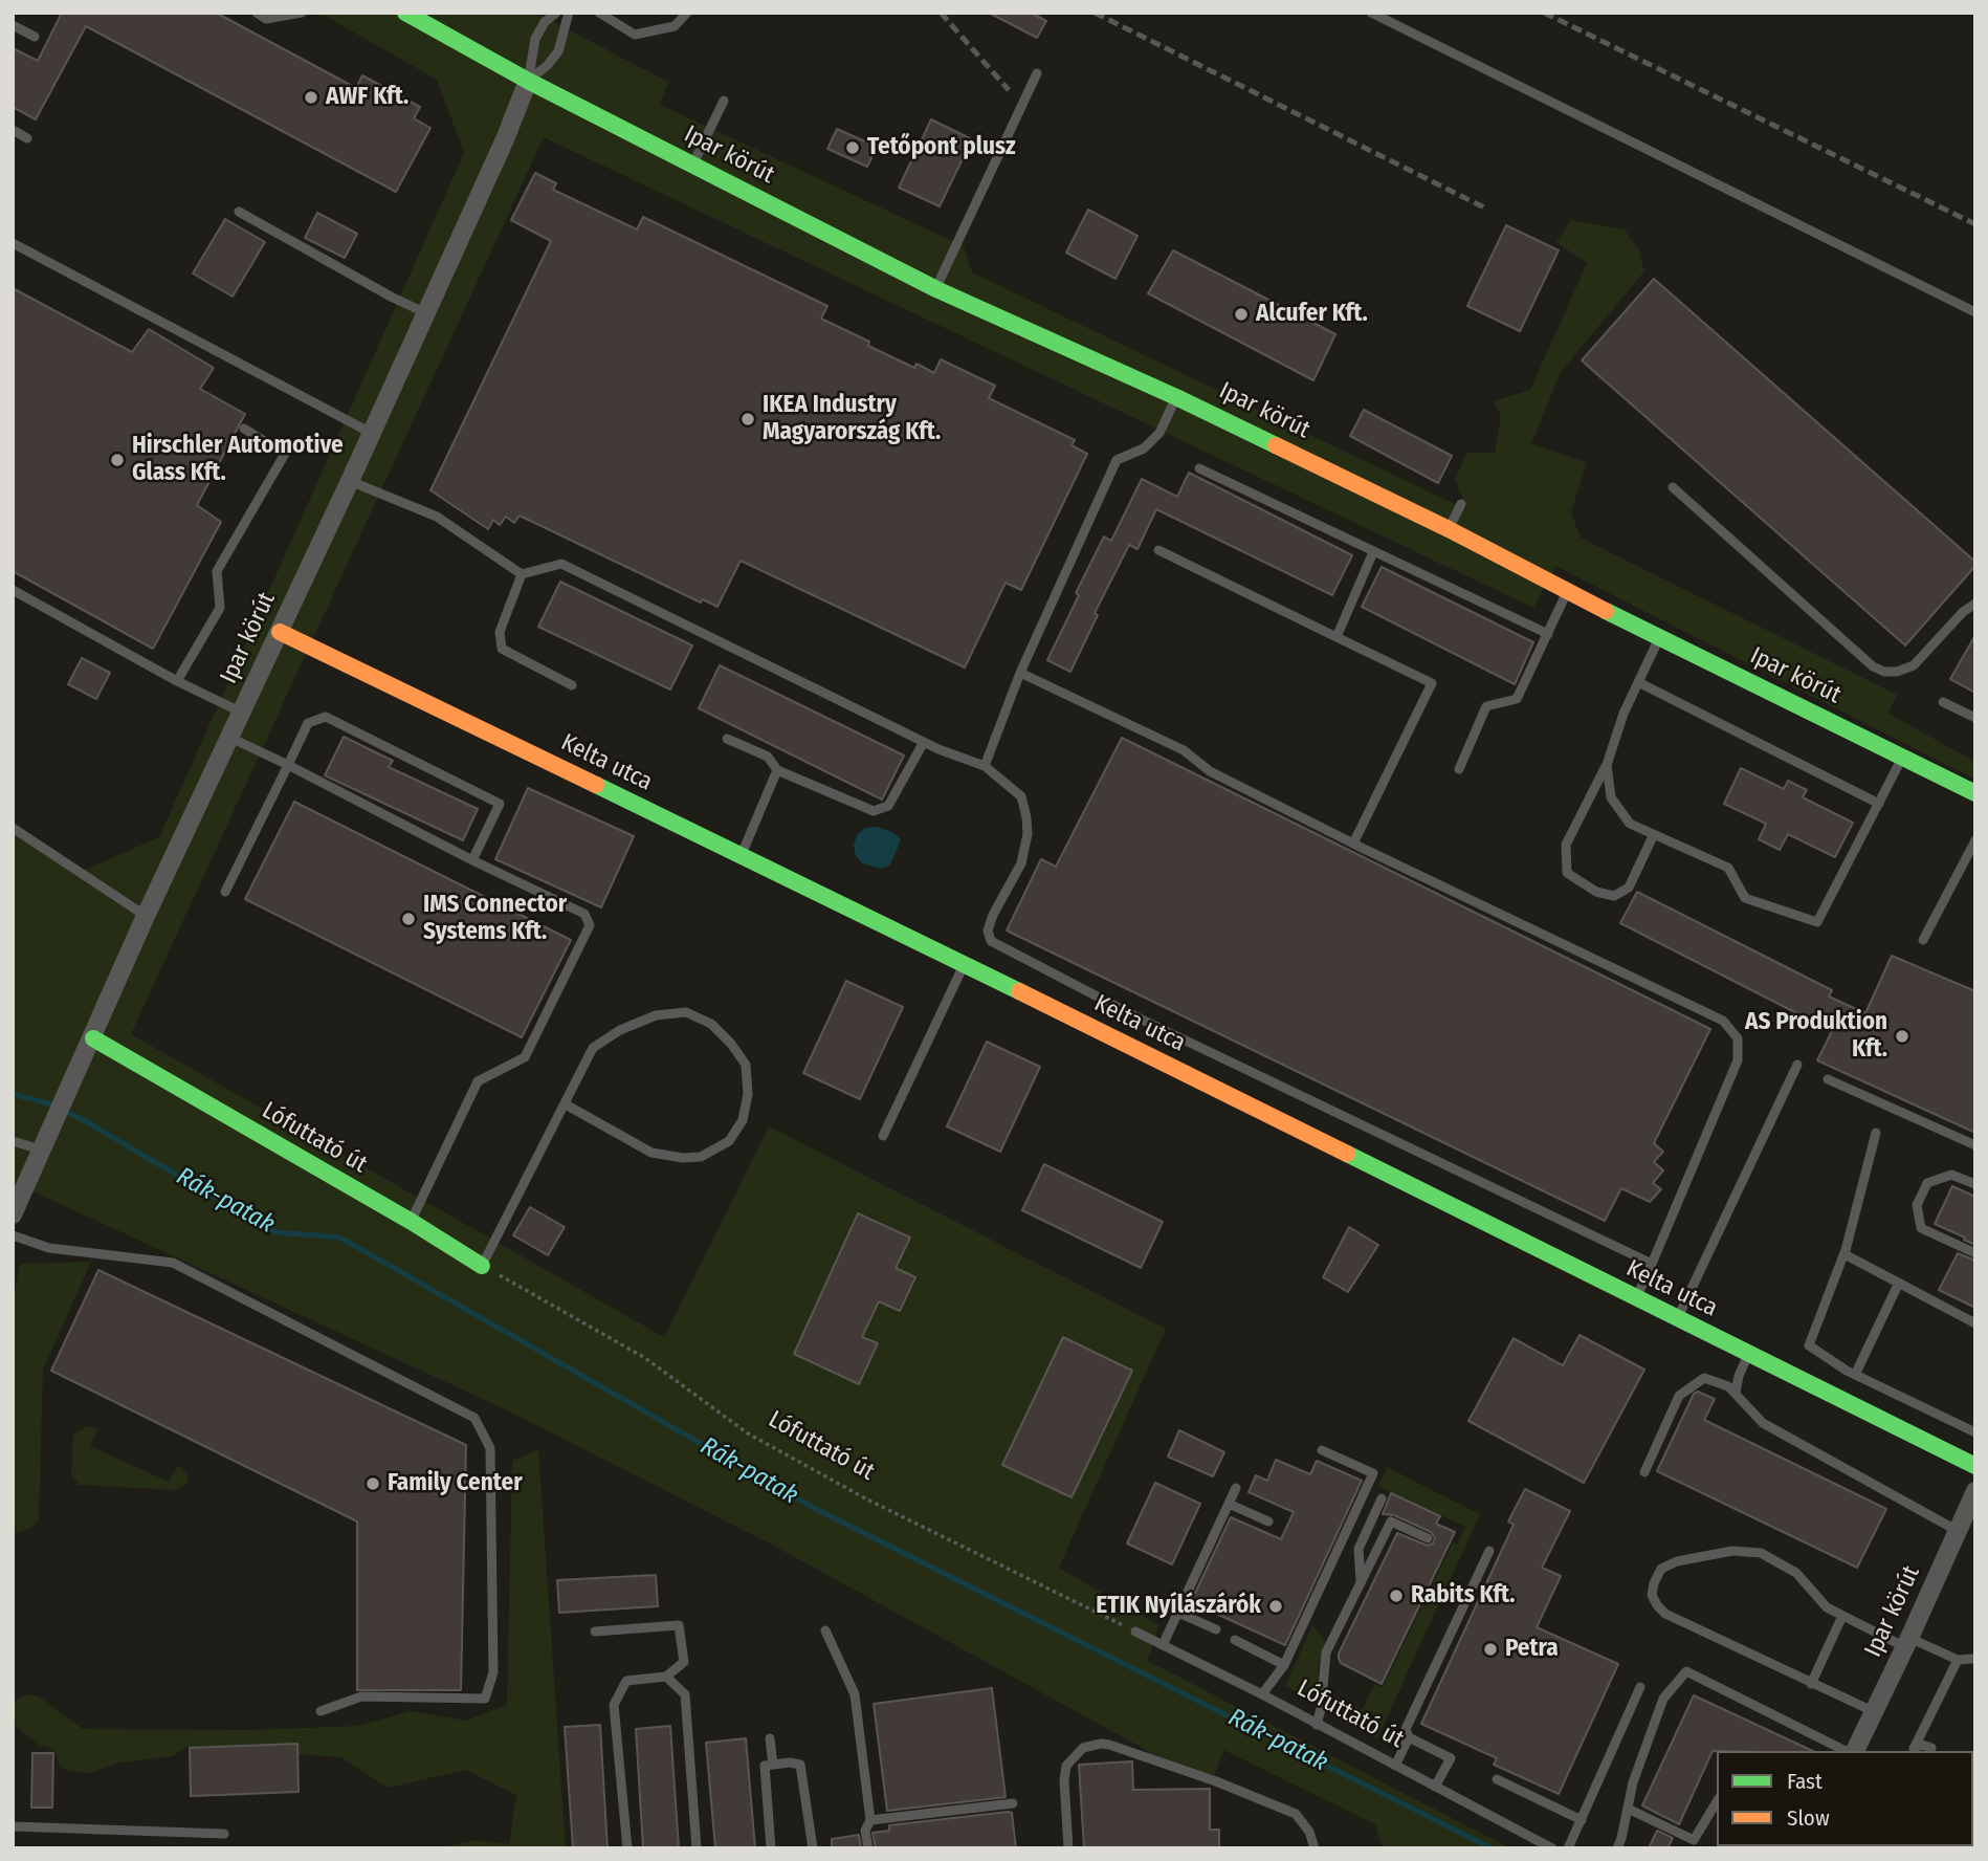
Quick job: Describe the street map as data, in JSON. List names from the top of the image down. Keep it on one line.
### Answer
{"streets":{"street":["Ipar körút","Kelta utca","Lófuttató út"]},"crossings":[["Ipar körút","Kelta utca"],["Ipar körút","Lófuttató út"]],"water":["Rák-patak"],"places":["AWF Kft.","Tetőpont plusz","Alcufer Kft.","IKEA Industry Magyarország Kft.","Hirschler Automotive Glass Kft.","IMS Connector Systems Kft.","AS Produktion Kft.","Family Center","Rabits Kft.","ETIK Nyílászárók","Petra"],"legend":["Fast","Slow"]}
